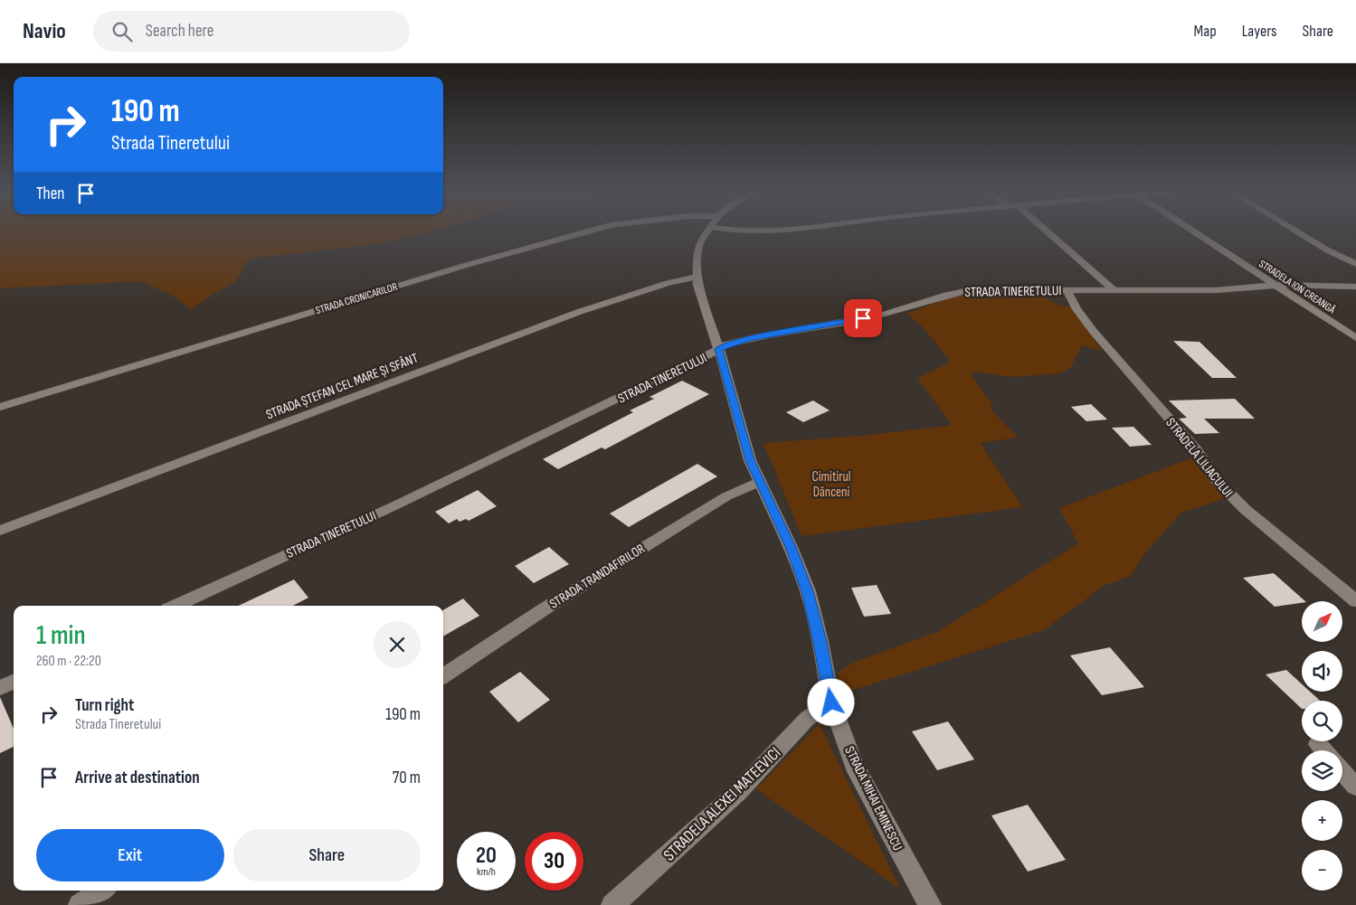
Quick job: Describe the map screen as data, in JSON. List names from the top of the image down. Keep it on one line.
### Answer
{"streets":{"street":["STRADELA ION CREANGĂ","STRADA TINERETULUI","STRADA CRONICARILOR","STRADA ȘTEFAN CEL MARE ȘI SFÂNT","STRADELA LILIACULUI","STRADA TRANDAFIRILOR","STRADA MIHAI EMINESCU","STRADELA ALEXEI MATEEVICI"]},"crossings":[["STRADELA ION CREANGĂ","STRADA TINERETULUI"],["STRADA TINERETULUI","STRADELA LILIACULUI"],["STRADA TINERETULUI","STRADA MIHAI EMINESCU"],["STRADA ȘTEFAN CEL MARE ȘI SFÂNT","STRADA MIHAI EMINESCU"],["STRADA TRANDAFIRILOR","STRADA MIHAI EMINESCU"],["STRADA MIHAI EMINESCU","STRADELA ALEXEI MATEEVICI"]],"parks":["Cimitirul Dănceni"],"north":"top right","page":{"header":"Navio","search":"Search here","nav":["Map","Layers","Share"],"turn":["190 m","Strada Tineretului"],"then":"Then","map_buttons":["+","−"],"heading":["1 min","260 m · 22:20"],"list":[{"name":"Turn right","note":"Strada Tineretului","value":"190 m"},{"name":"Arrive at destination","value":"70 m"}],"buttons":["Exit","Share"],"speed":"20 km/h","limit":"30"}}
